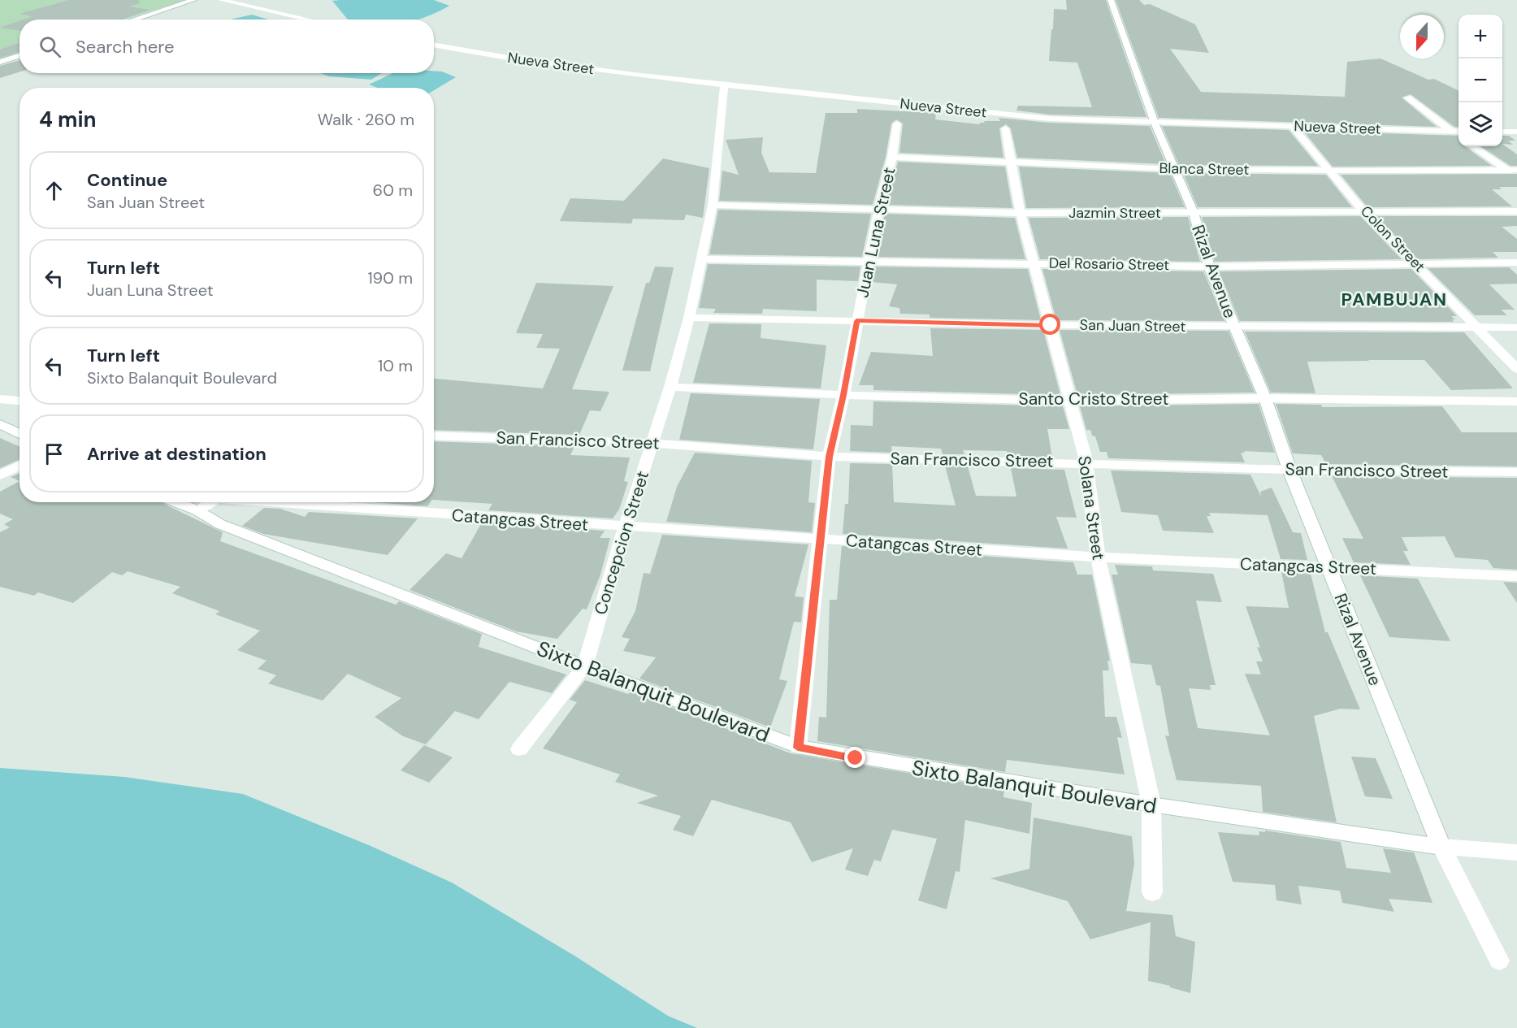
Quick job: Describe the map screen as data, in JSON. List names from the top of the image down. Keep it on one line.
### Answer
{"streets":{"street":["Nueva Street","Blanca Street","Jazmin Street","Juan Luna Street","Colon Street","Del Rosario Street","Rizal Avenue","San Juan Street","Santo Cristo Street","San Francisco Street","Solana Street","Catangcas Street","Concepcion Street","Sixto Balanquit Boulevard"]},"crossings":[["Nueva Street","Colon Street"],["Nueva Street","Rizal Avenue"],["Nueva Street","Concepcion Street"],["Blanca Street","Juan Luna Street"],["Blanca Street","Colon Street"],["Blanca Street","Rizal Avenue"],["Blanca Street","Solana Street"],["Jazmin Street","Juan Luna Street"],["Jazmin Street","Colon Street"],["Jazmin Street","Rizal Avenue"],["Jazmin Street","Solana Street"],["Jazmin Street","Concepcion Street"],["Juan Luna Street","Del Rosario Street"],["Juan Luna Street","San Juan Street"],["Juan Luna Street","Santo Cristo Street"],["Juan Luna Street","San Francisco Street"],["Juan Luna Street","Catangcas Street"],["Juan Luna Street","Sixto Balanquit Boulevard"],["Colon Street","Del Rosario Street"],["Colon Street","San Juan Street"],["Del Rosario Street","Rizal Avenue"],["Del Rosario Street","Solana Street"],["Del Rosario Street","Concepcion Street"],["Rizal Avenue","San Juan Street"],["Rizal Avenue","Santo Cristo Street"],["Rizal Avenue","San Francisco Street"],["Rizal Avenue","Catangcas Street"],["Rizal Avenue","Sixto Balanquit Boulevard"],["San Juan Street","Solana Street"],["San Juan Street","Concepcion Street"],["Santo Cristo Street","Solana Street"],["Santo Cristo Street","Concepcion Street"],["San Francisco Street","Solana Street"],["San Francisco Street","Concepcion Street"],["Solana Street","Catangcas Street"],["Solana Street","Sixto Balanquit Boulevard"],["Catangcas Street","Concepcion Street"],["Catangcas Street","Sixto Balanquit Boulevard"],["Concepcion Street","Sixto Balanquit Boulevard"]],"districts":["PAMBUJAN"],"north":"bottom","page":{"map_buttons":["+","−"],"search":"Search here","heading":["4 min","Walk · 260 m"],"list":[["Continue","San Juan Street","60 m"],["Turn left","Juan Luna Street","190 m"],["Turn left","Sixto Balanquit Boulevard","10 m"],"Arrive at destination"]}}
